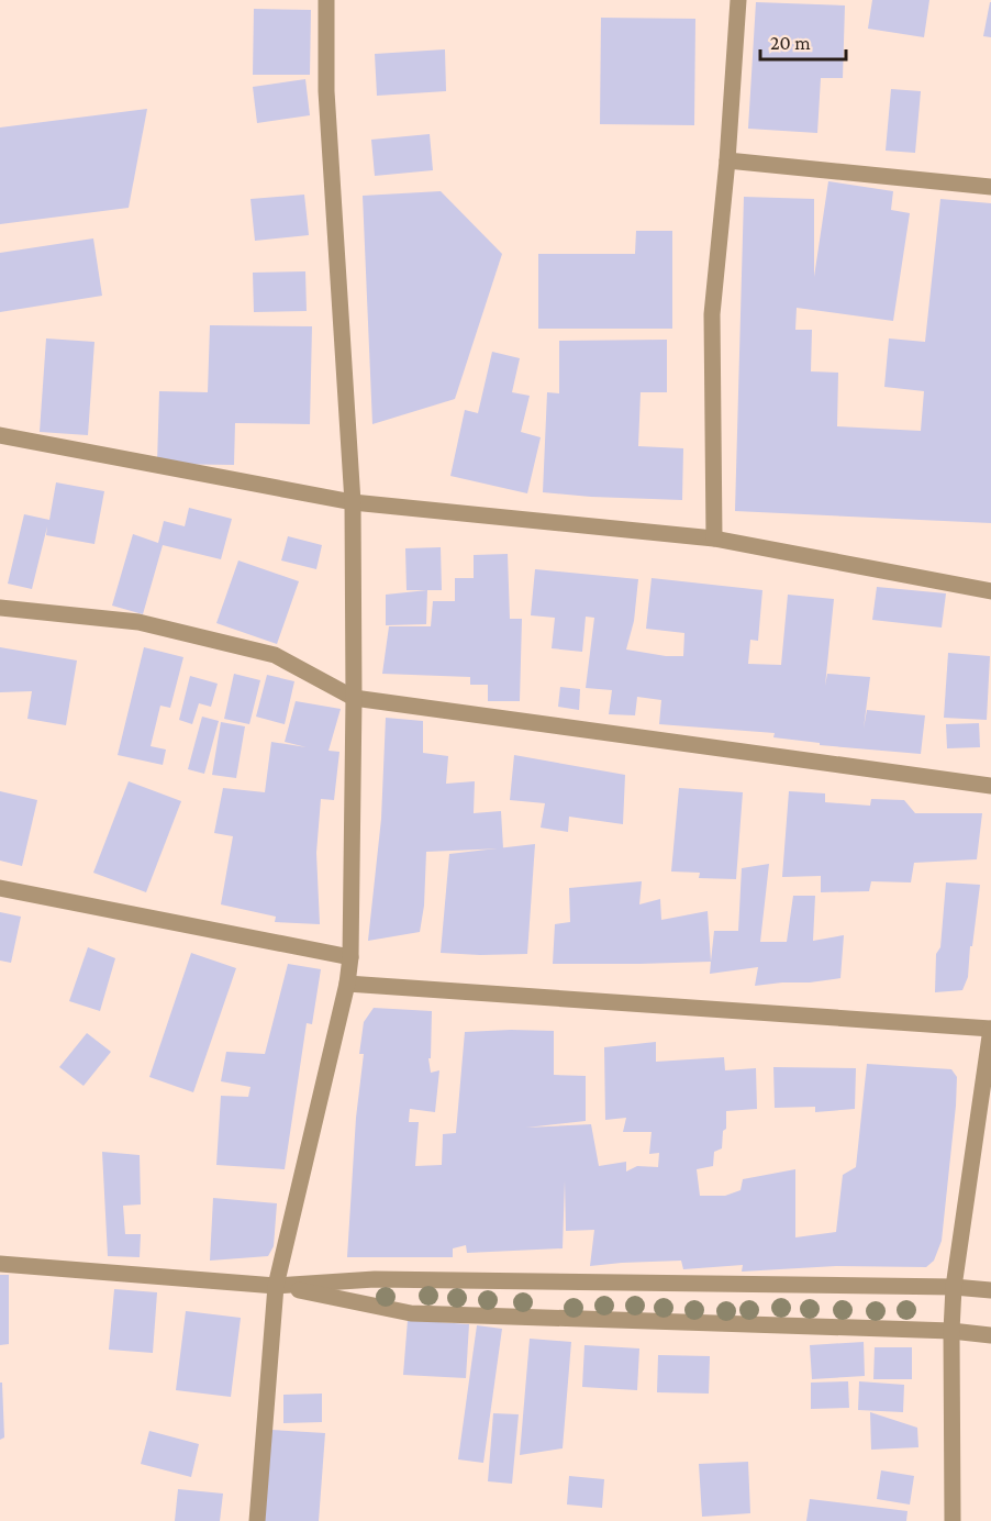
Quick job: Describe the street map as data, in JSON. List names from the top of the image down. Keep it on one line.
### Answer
{"scale_bar":"20 m"}
